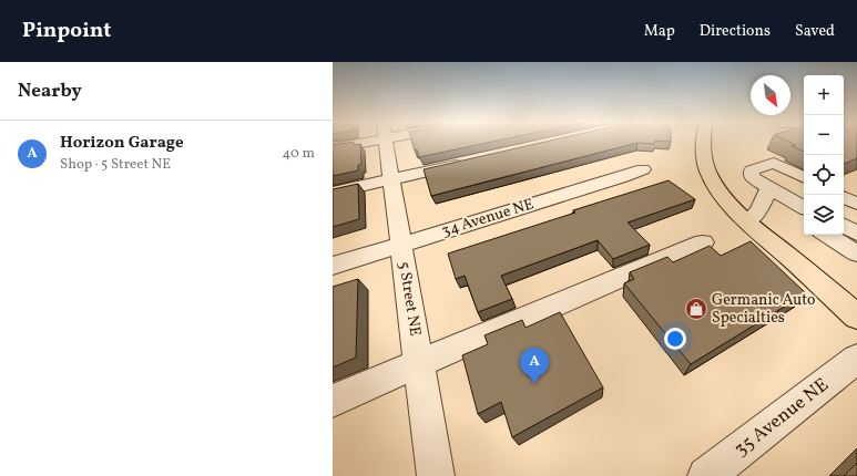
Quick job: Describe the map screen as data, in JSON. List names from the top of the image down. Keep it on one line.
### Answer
{"streets":{"street":["34 Avenue NE","5 Street NE","35 Avenue NE"]},"crossings":[["34 Avenue NE","5 Street NE"]],"places":{"shop":["Germanic Auto Specialties"]},"north":"bottom right","page":{"header":"Pinpoint","nav":["Map","Directions","Saved"],"heading":"Nearby","map_buttons":["+","−"],"list":[{"mark":"A","name":"Horizon Garage","note":"Shop · 5 Street NE","value":"40 m"}],"pins":"A"}}
